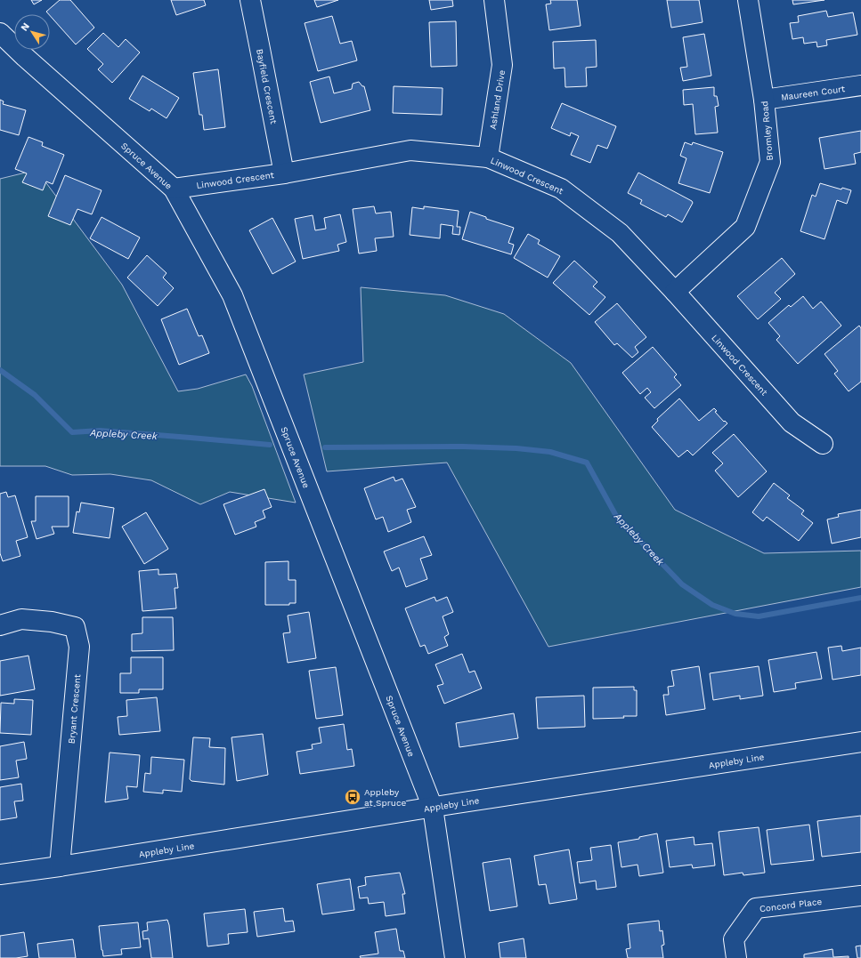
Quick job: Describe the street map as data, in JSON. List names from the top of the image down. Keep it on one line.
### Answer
{"streets":{"street":["Bayfield Crescent","Maureen Court","Ashland Drive","Bromley Road","Spruce Avenue","Linwood Crescent","Bryant Crescent","Appleby Line","Concord Place"]},"crossings":[["Bayfield Crescent","Linwood Crescent"],["Maureen Court","Bromley Road"],["Ashland Drive","Linwood Crescent"],["Bromley Road","Linwood Crescent"],["Spruce Avenue","Linwood Crescent"],["Spruce Avenue","Appleby Line"],["Bryant Crescent","Appleby Line"]],"water":["Appleby Creek"],"places":{"bus stop":["Appleby at Spruce"]},"north":"top left"}
